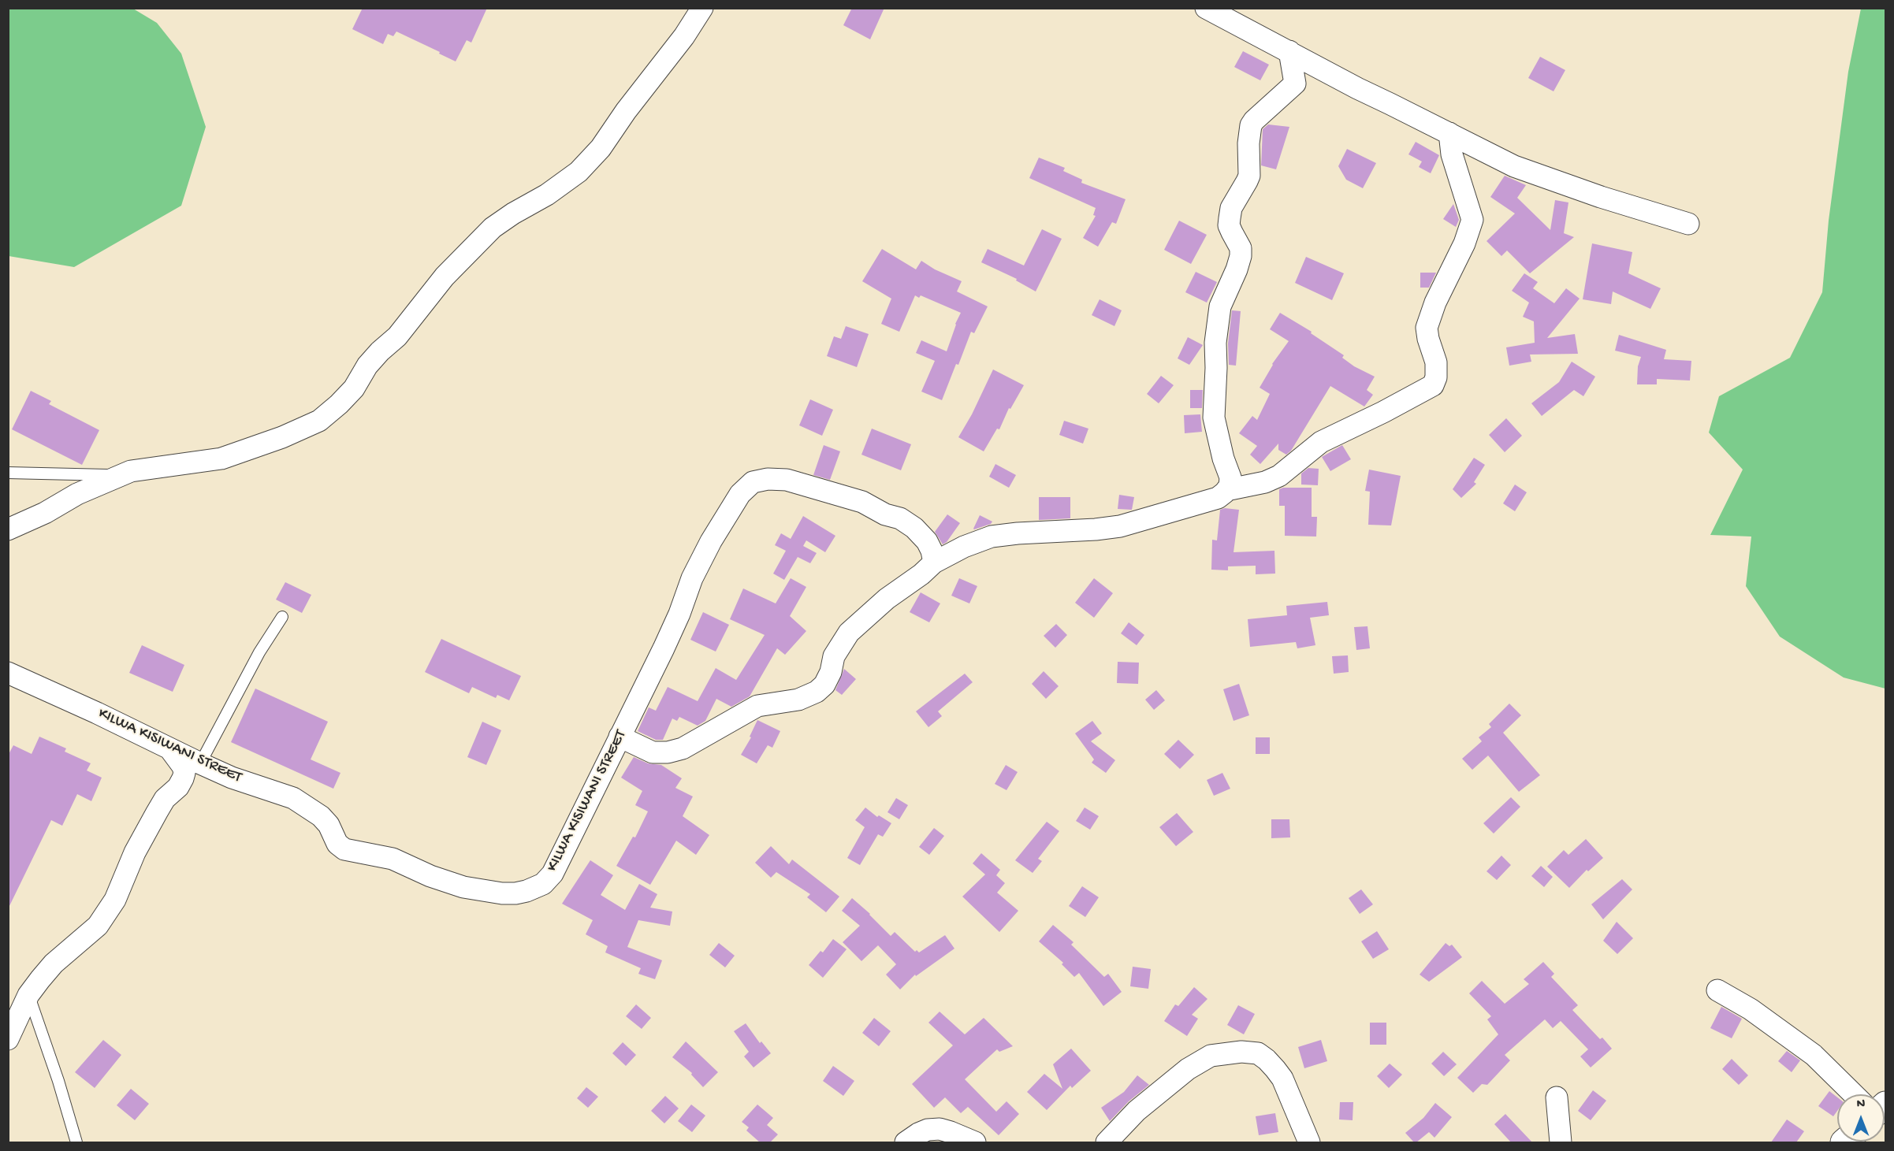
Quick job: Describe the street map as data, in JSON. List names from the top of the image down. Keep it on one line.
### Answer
{"streets":{"street":["KILWA KISIWANI STREET"]},"north":"top"}
